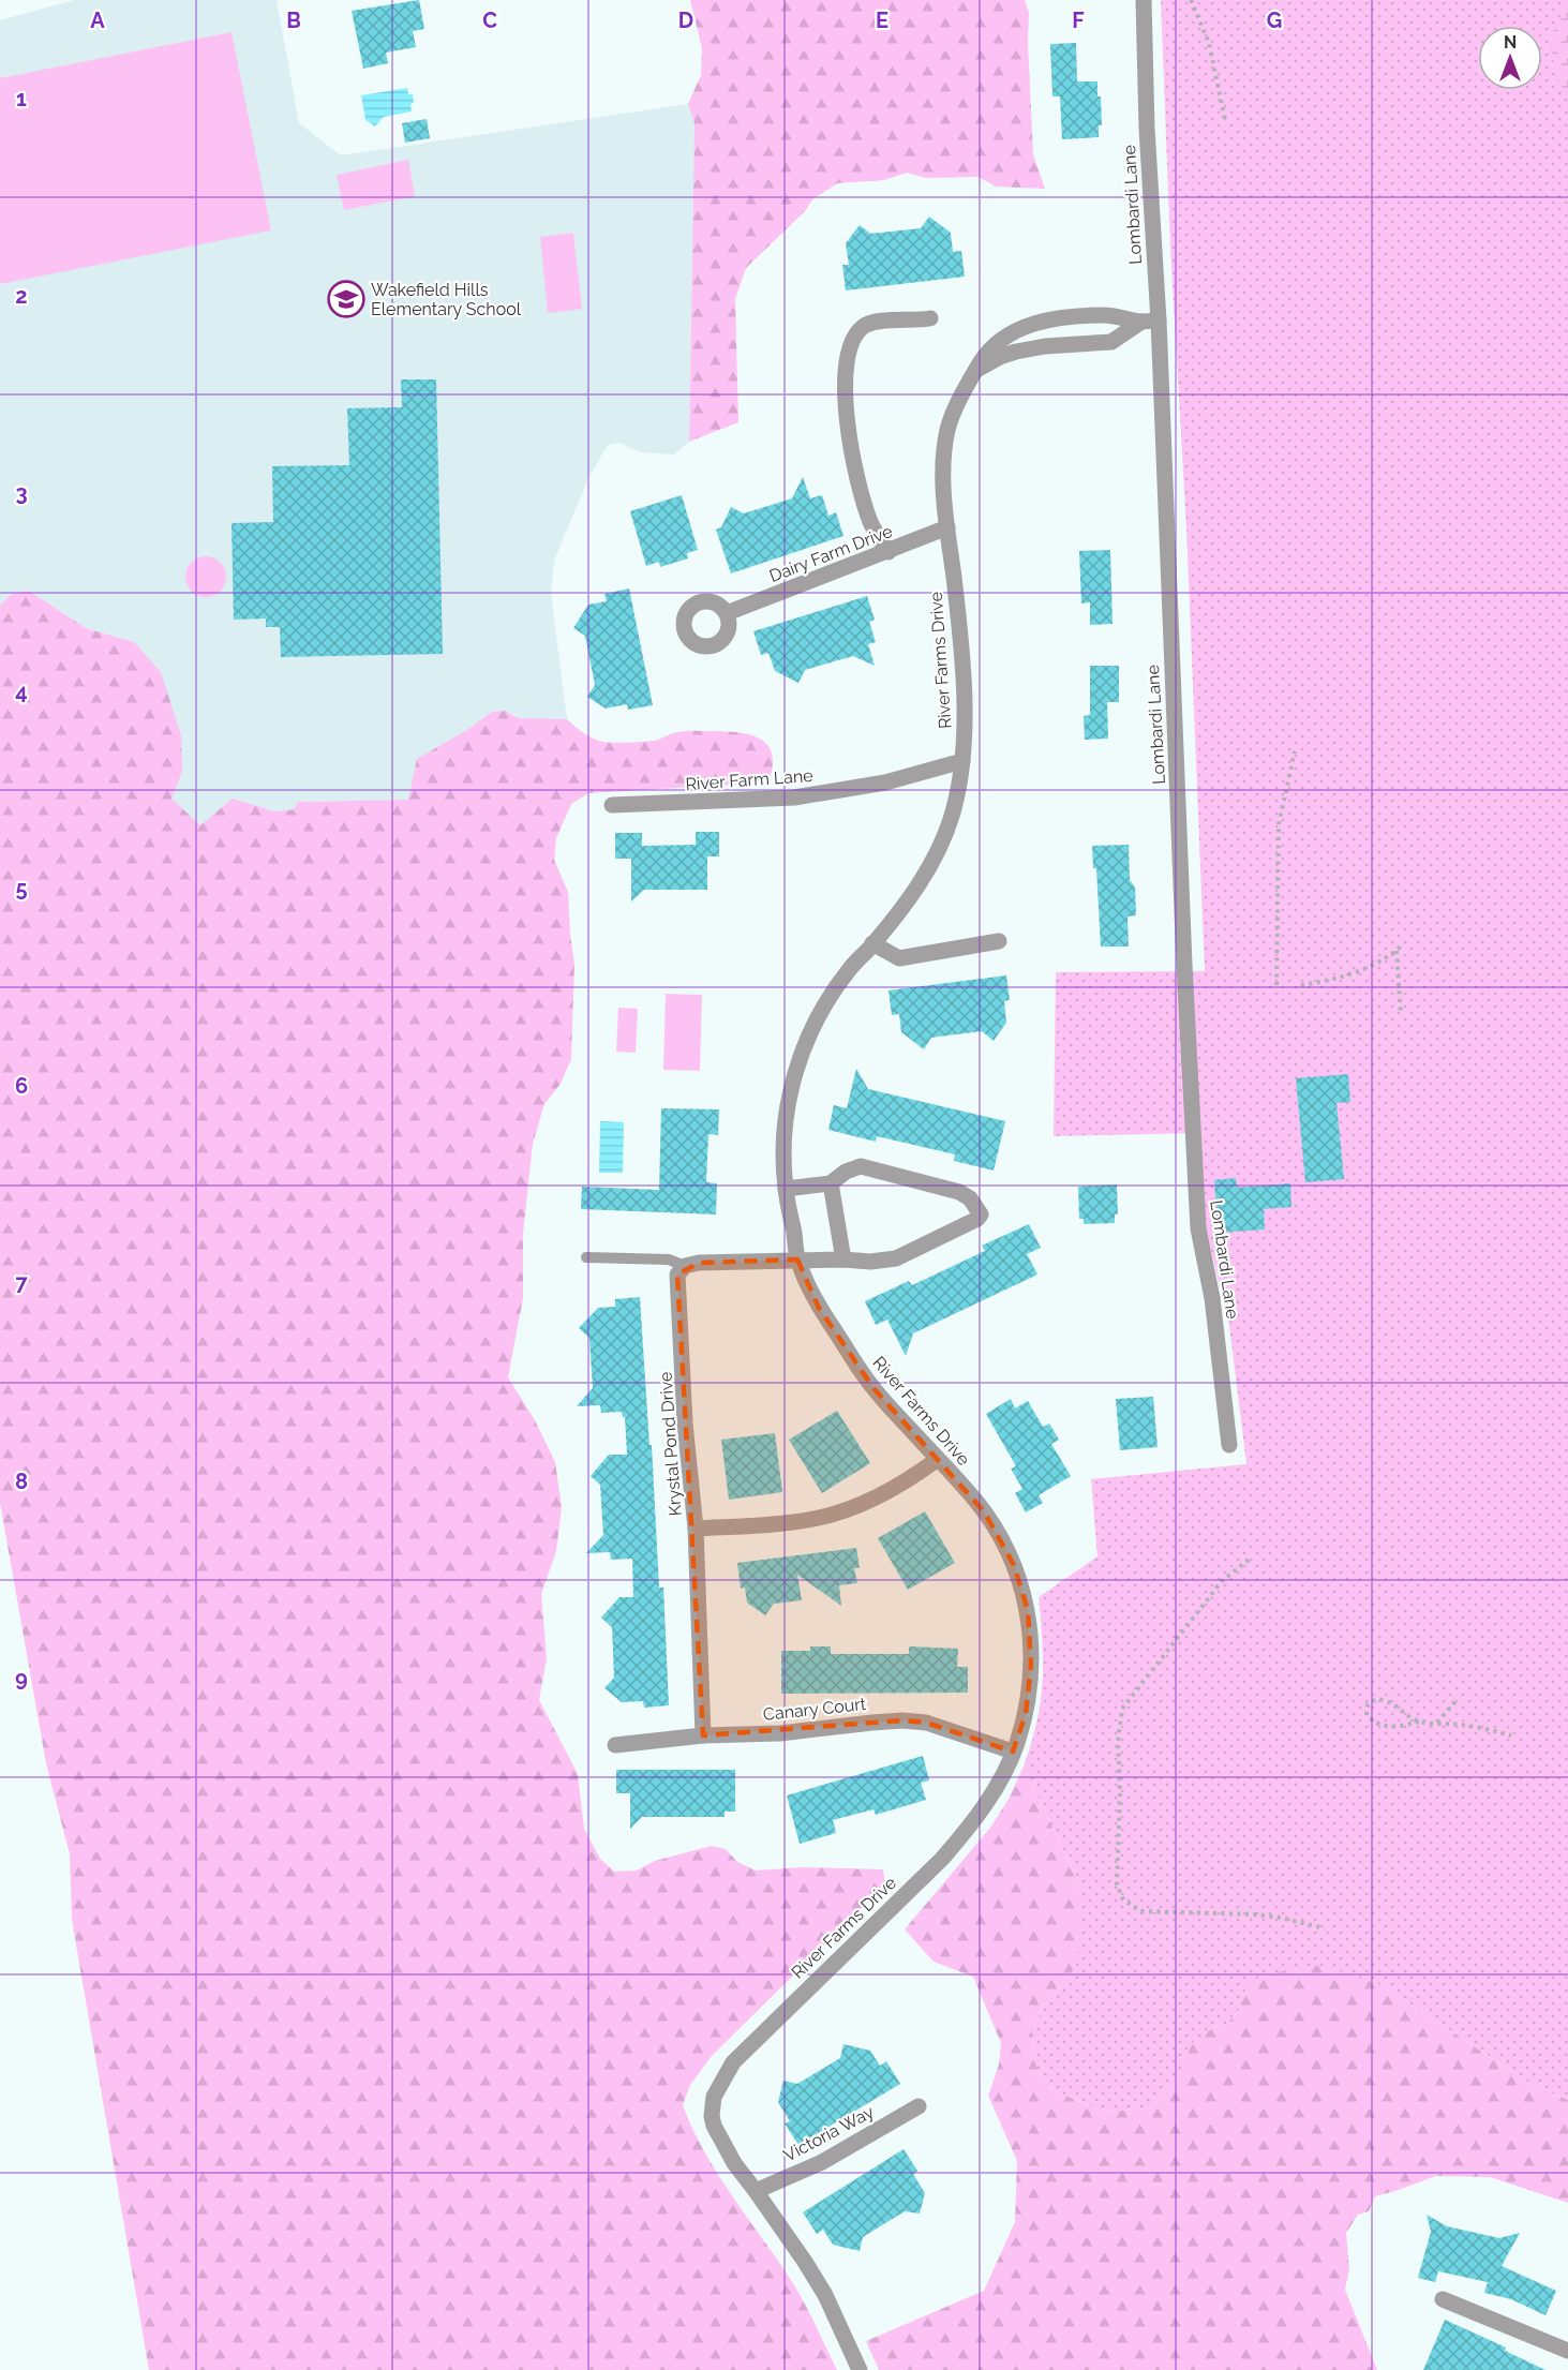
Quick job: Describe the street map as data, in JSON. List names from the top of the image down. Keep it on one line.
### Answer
{"streets":{"street":["Lombardi Lane","Dairy Farm Drive","River Farms Drive","River Farm Lane","Krystal Pond Drive","Canary Court","Victoria Way"]},"crossings":[["Lombardi Lane","River Farms Drive"],["Dairy Farm Drive","River Farms Drive"],["River Farms Drive","River Farm Lane"],["River Farms Drive","Canary Court"],["River Farms Drive","Victoria Way"],["Krystal Pond Drive","Canary Court"]],"places":{"school or university":["Wakefield Hills Elementary School"]},"north":"top","grid":{"columns":["A","B","C","D","E","F","G"],"rows":["1","2","3","4","5","6","7","8","9"]}}
